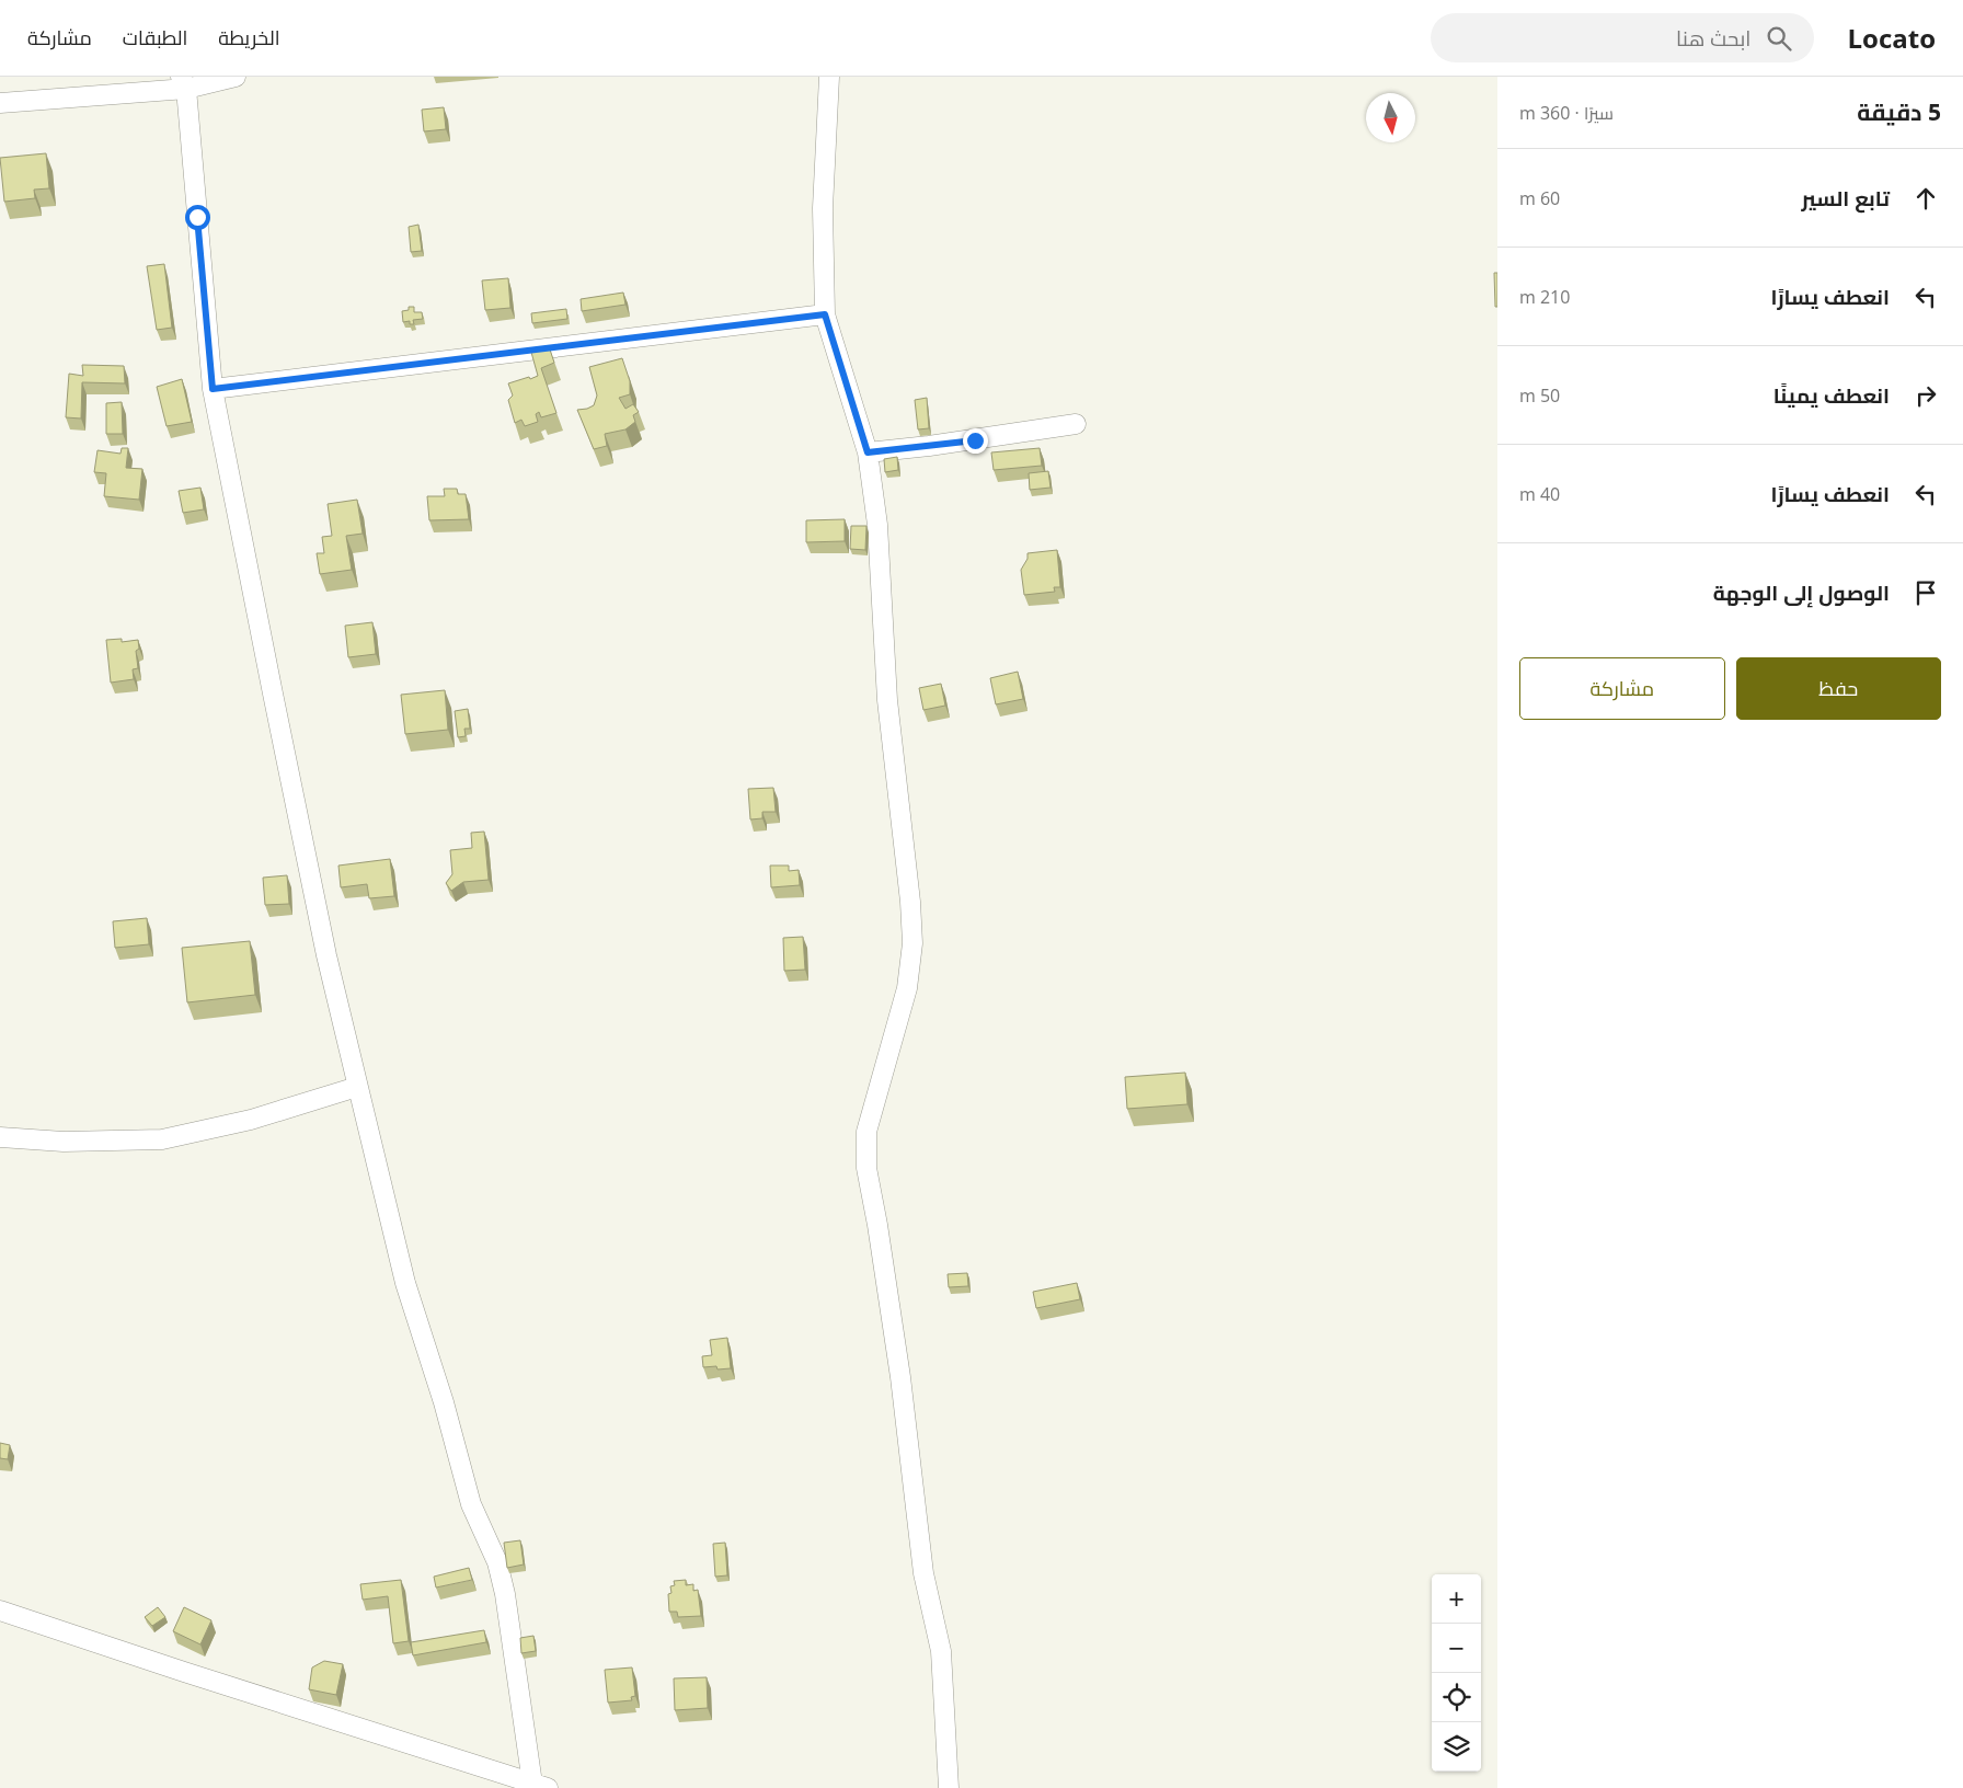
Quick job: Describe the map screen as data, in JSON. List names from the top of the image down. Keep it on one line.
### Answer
{"north":"bottom","page":{"header":"Locato","search":"ابحث هنا","nav":["الخريطة","الطبقات","مشاركة"],"heading":["5 دقيقة","سيرًا · 360 m"],"list":[["تابع السير","60 m"],["انعطف يسارًا","210 m"],["انعطف يمينًا","50 m"],["انعطف يسارًا","40 m"],"الوصول إلى الوجهة"],"buttons":["حفظ","مشاركة"],"map_buttons":["+","−"]}}
